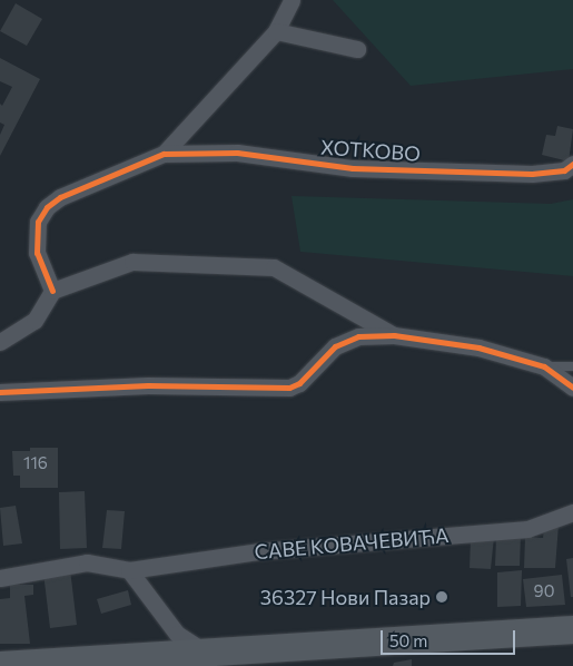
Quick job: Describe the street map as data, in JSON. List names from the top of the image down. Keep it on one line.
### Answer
{"streets":{"street":["ХОТКОВО","САВЕ КОВАЧЕВИЋА"]},"places":["36327 Нови Пазар"],"house_numbers":["116","90"],"scale_bar":"50 m"}
